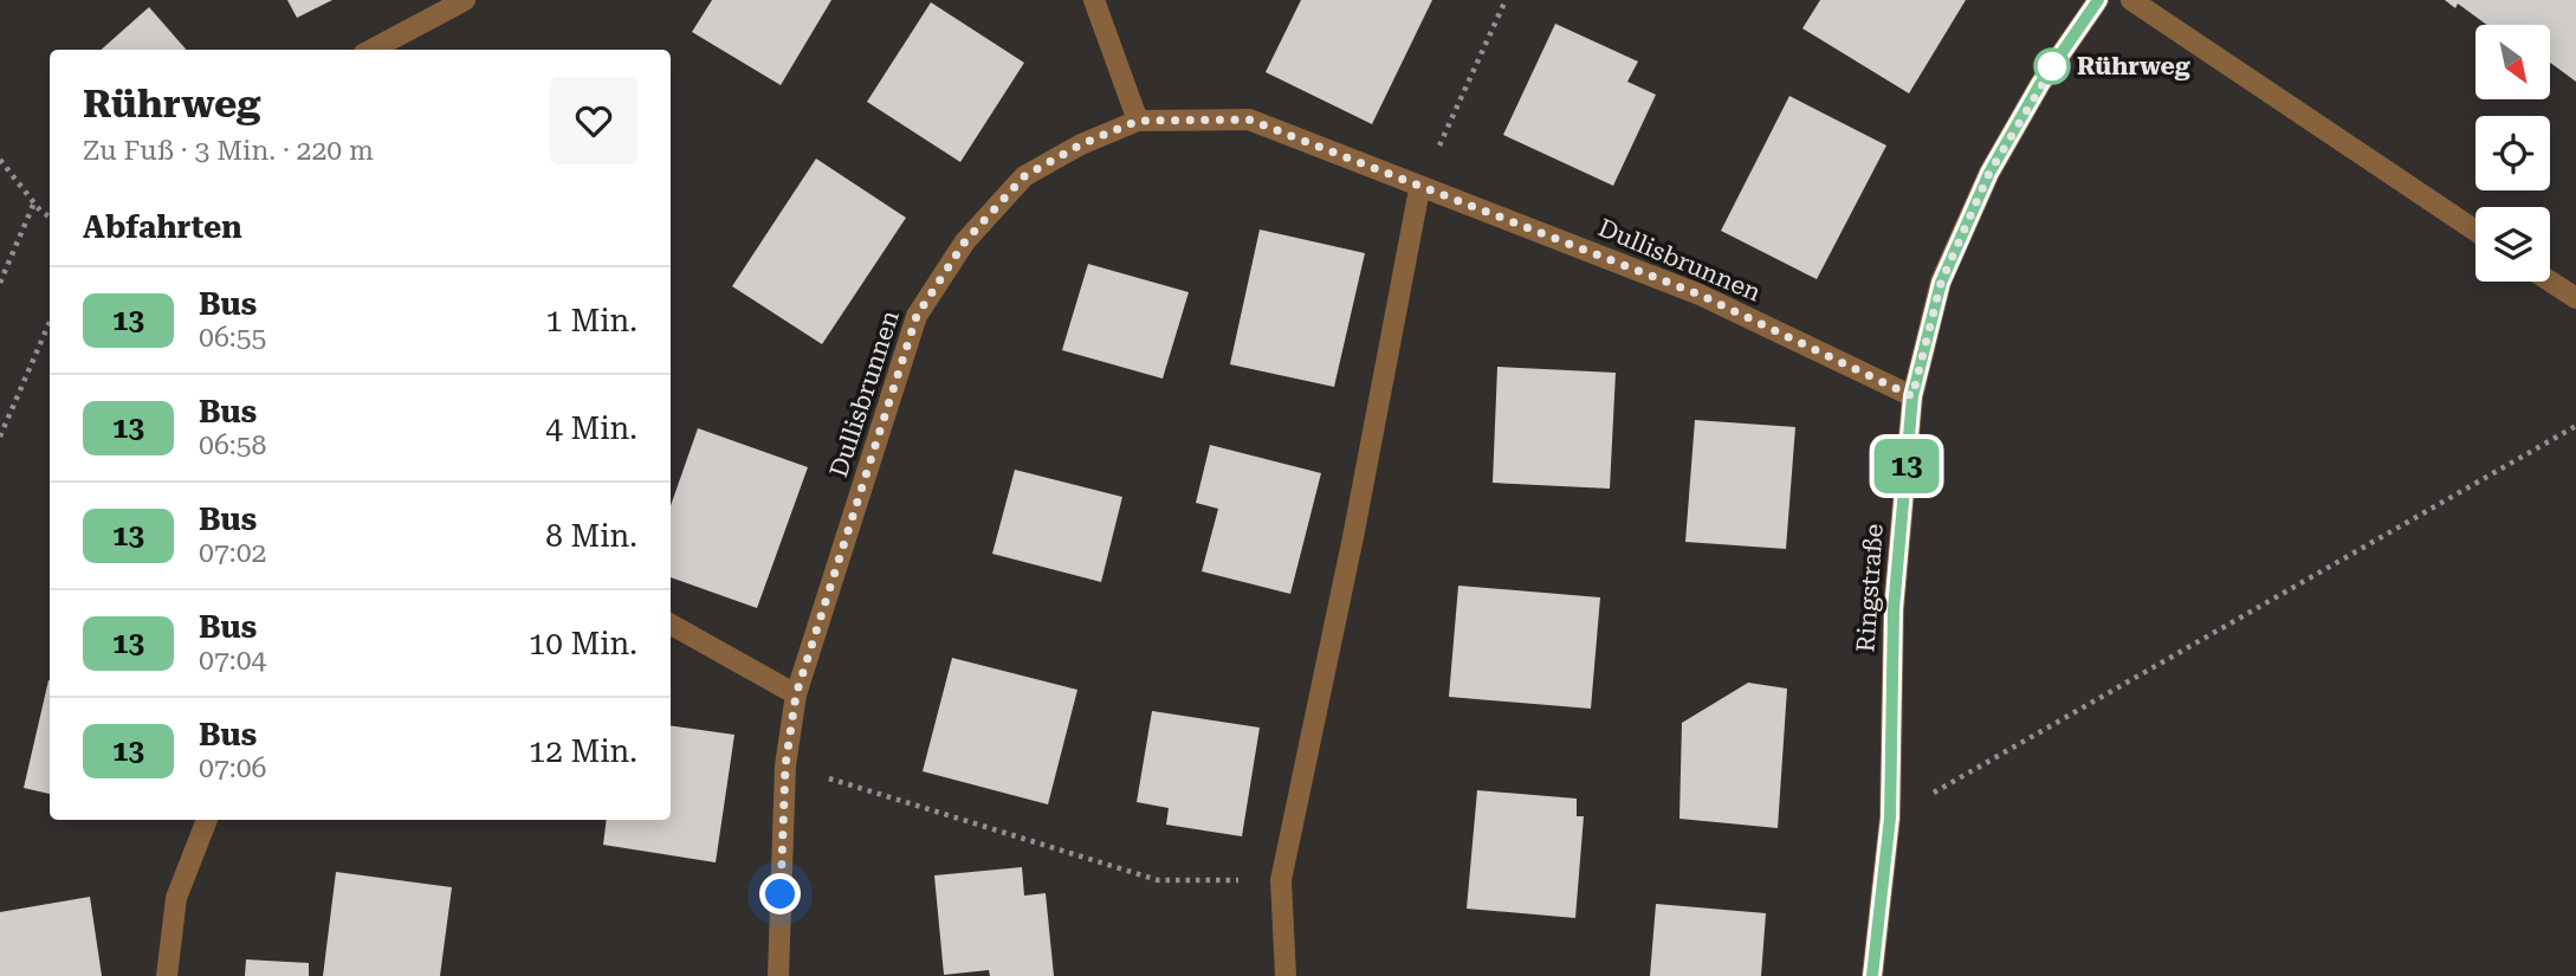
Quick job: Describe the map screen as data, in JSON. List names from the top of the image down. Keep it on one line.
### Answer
{"streets":{"street":["Dullisbrunnen","Ringstraße"]},"crossings":[["Dullisbrunnen","Ringstraße"]],"places":["Rührweg"],"lines":["bus line 13"],"north":"bottom right","page":{"on_map":"13","heading":[["Rührweg","Zu Fuß · 3 Min. · 220 m"],"Abfahrten"],"list":[{"mark":"13","name":"Bus","note":"06:55","value":"1 Min."},{"mark":"13","name":"Bus","note":"06:58","value":"4 Min."},{"mark":"13","name":"Bus","note":"07:02","value":"8 Min."},{"mark":"13","name":"Bus","note":"07:04","value":"10 Min."},{"mark":"13","name":"Bus","note":"07:06","value":"12 Min."}]}}
